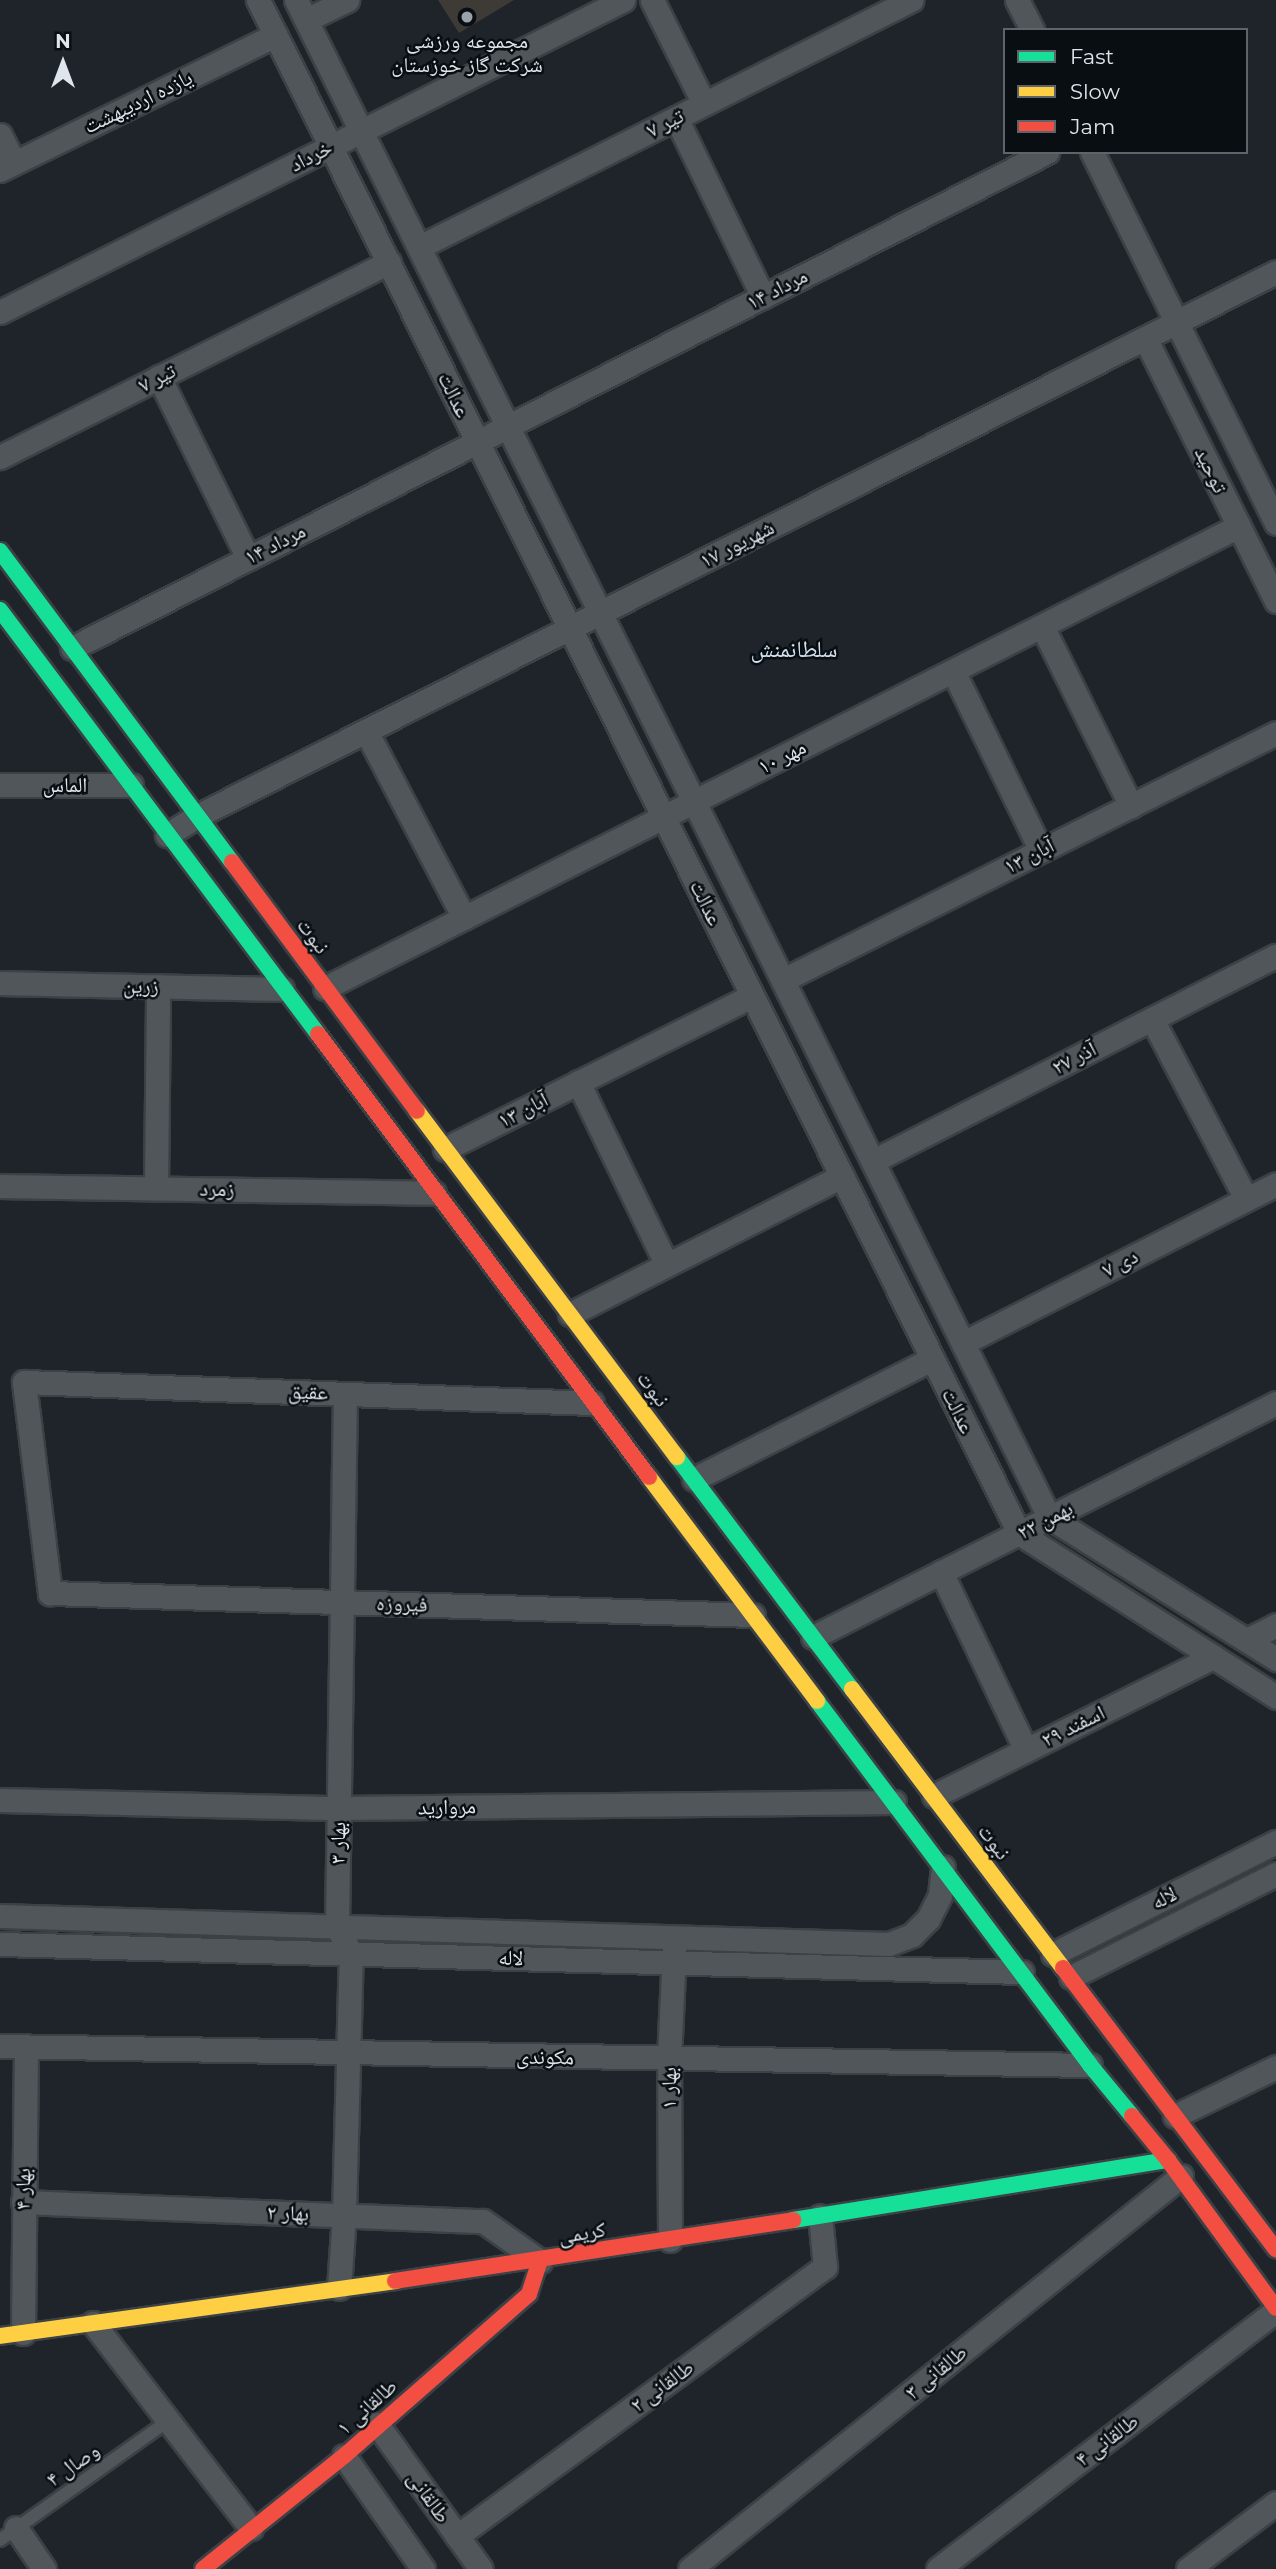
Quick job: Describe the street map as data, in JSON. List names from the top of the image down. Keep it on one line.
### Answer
{"streets":{"street":["یازده اردیبهشت","۷ تیر","خرداد","۱۴ مرداد","عدالت","توحید","۱۷ شهریور","۱۰ مهر","الماس","۱۳ آبان","نبوت","زرین","۲۷ آذر","زمرد","۷ دی","عقیق","۲۲ بهمن","فیروزه","۲۹ اسفند","مروارید","بهار ۳","لاله","مکوندی","بهار ۱","بهار ۴","بهار ۲","کریمی","طالقانی ۳","طالقانی ۲","طالقانی ۱","طالقانی ۴","طالقانی"],"lane":["وصال ۴"]},"crossings":[["یازده اردیبهشت","عدالت"],["۷ تیر","عدالت"],["خرداد","عدالت"],["۱۴ مرداد","عدالت"],["۱۴ مرداد","نبوت"],["عدالت","۱۷ شهریور"],["عدالت","۱۰ مهر"],["عدالت","۱۳ آبان"],["عدالت","۲۷ آذر"],["عدالت","۷ دی"],["عدالت","۲۲ بهمن"],["توحید","۱۷ شهریور"],["توحید","۱۰ مهر"],["۱۷ شهریور","نبوت"],["۱۰ مهر","نبوت"],["الماس","نبوت"],["۱۳ آبان","نبوت"],["نبوت","زرین"],["نبوت","زمرد"],["نبوت","عقیق"],["نبوت","۲۲ بهمن"],["نبوت","فیروزه"],["نبوت","۲۹ اسفند"],["نبوت","مروارید"],["نبوت","لاله"],["نبوت","مکوندی"],["نبوت","کریمی"],["نبوت","طالقانی ۳"],["نبوت","طالقانی ۴"],["عقیق","فیروزه"],["عقیق","بهار ۳"],["فیروزه","بهار ۳"],["مروارید","بهار ۳"],["بهار ۳","لاله"],["بهار ۳","مکوندی"],["بهار ۳","بهار ۲"],["بهار ۳","کریمی"],["لاله","بهار ۱"],["مکوندی","بهار ۱"],["مکوندی","بهار ۴"],["بهار ۱","کریمی"],["بهار ۴","بهار ۲"],["بهار ۴","کریمی"],["بهار ۲","کریمی"],["بهار ۲","طالقانی ۱"],["کریمی","طالقانی ۳"],["کریمی","طالقانی ۲"],["کریمی","طالقانی ۱"],["طالقانی ۲","طالقانی"],["طالقانی ۱","طالقانی"]],"districts":["سلطانمنش"],"places":["مجموعه ورزشی شرکت گاز خوزستان"],"legend":["Fast","Slow","Jam"],"north":"top"}
